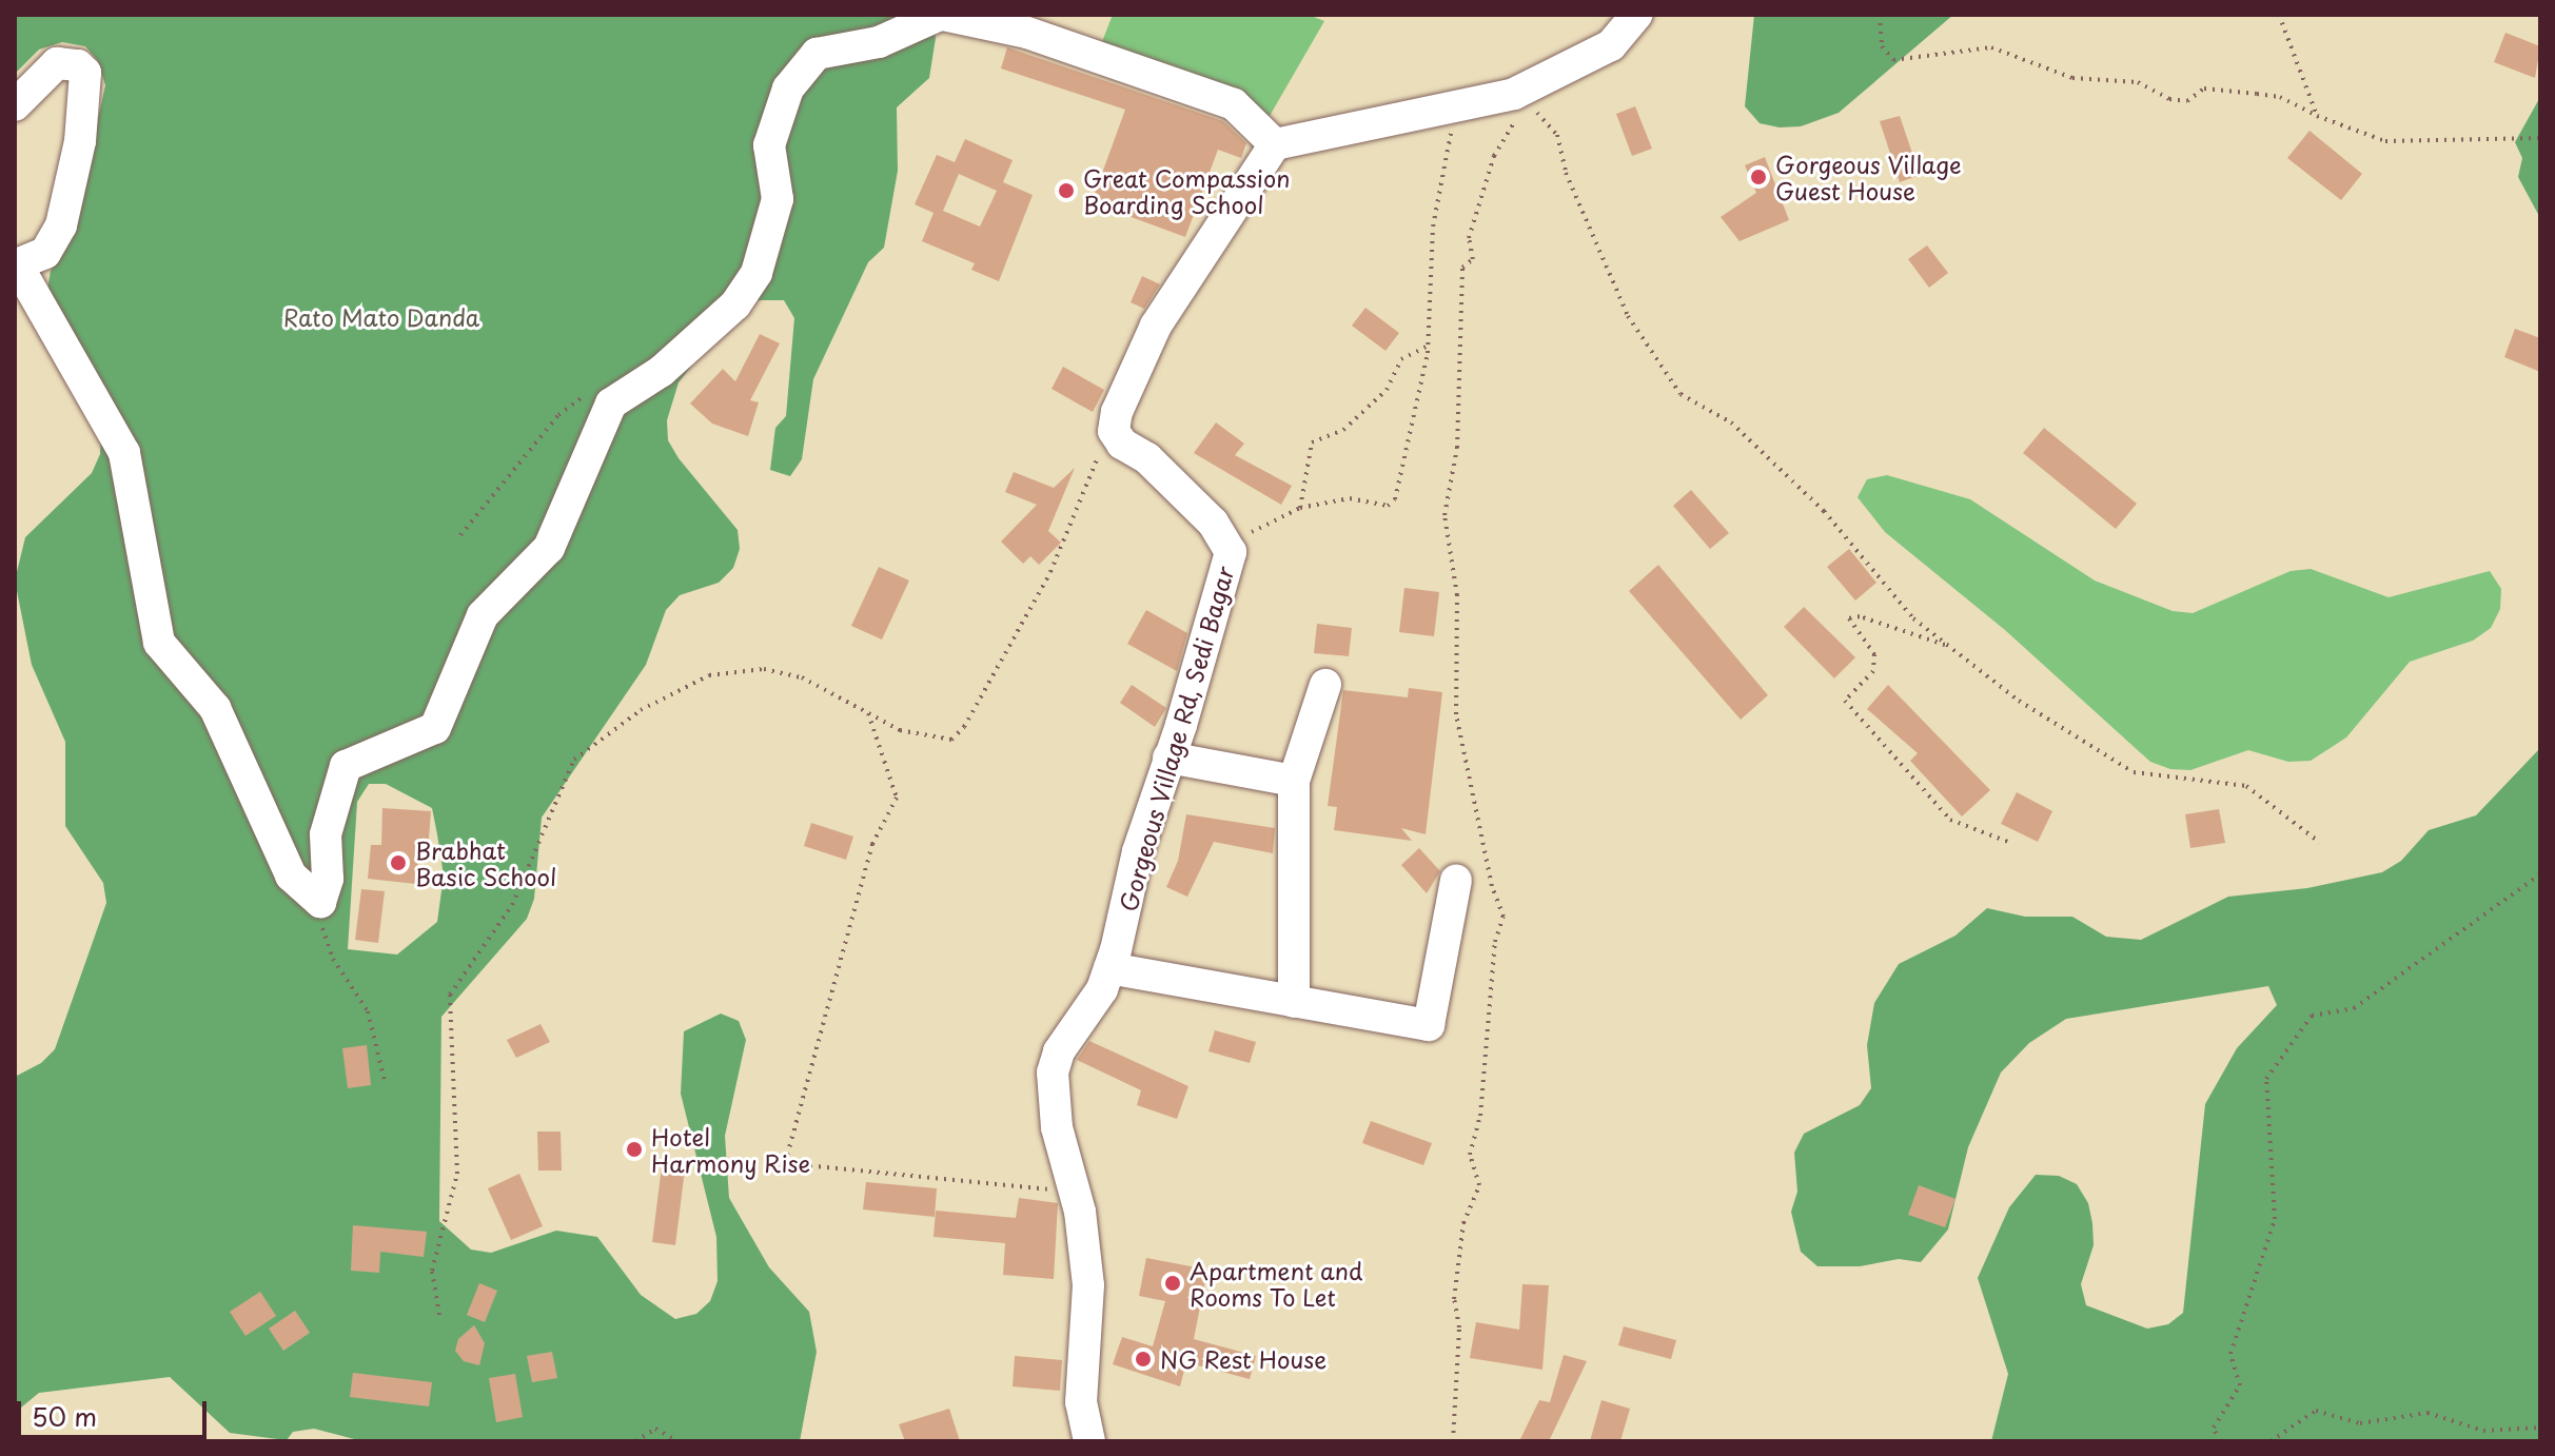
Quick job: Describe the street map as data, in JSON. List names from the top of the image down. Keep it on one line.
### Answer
{"streets":{"street":["Gorgeous Village Rd, Sedi Bagar"]},"parks":["Rato Mato Danda"],"places":["Gorgeous Village Guest House","Great Compassion Boarding School","Brabhat Basic School","Hotel Harmony Rise","Apartment and Rooms To Let","NG Rest House"],"scale_bar":"50 m"}
